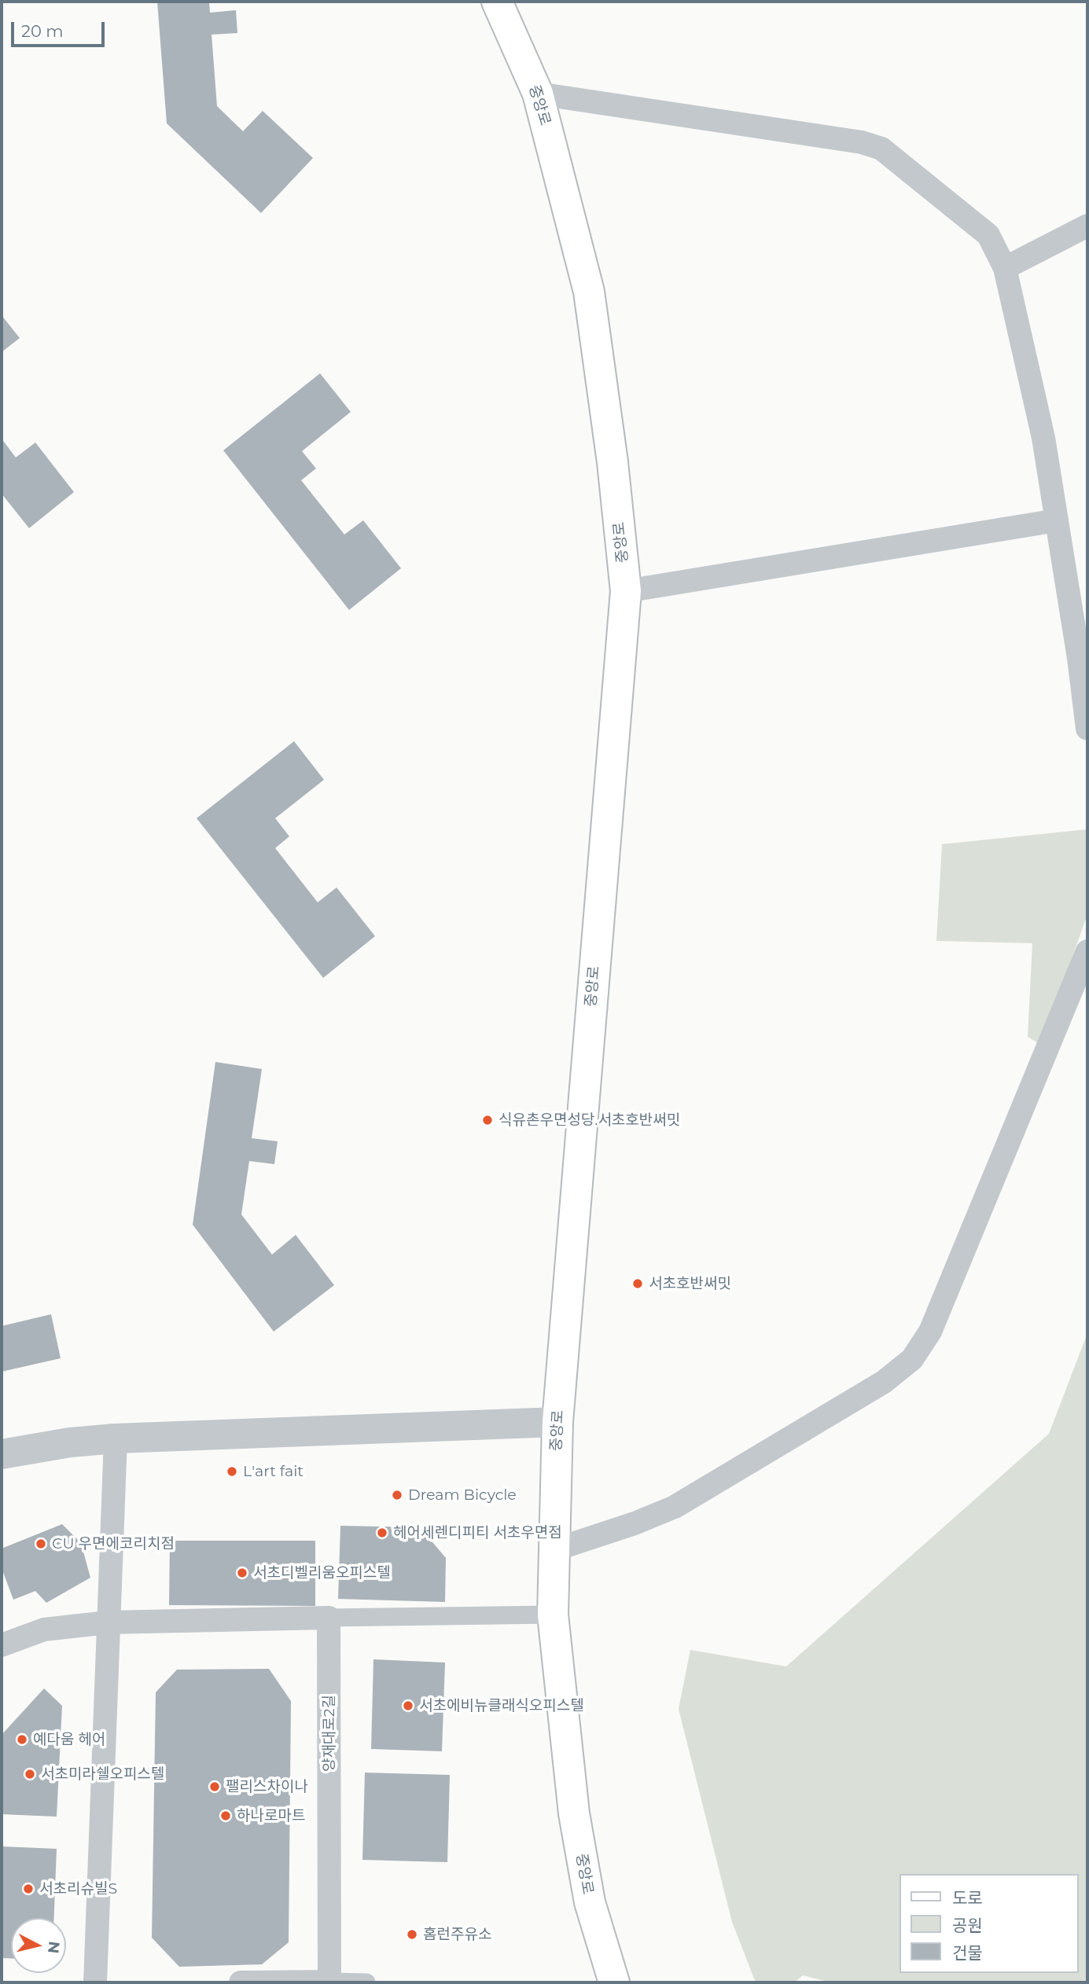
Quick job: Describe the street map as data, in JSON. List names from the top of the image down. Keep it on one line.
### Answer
{"streets":{"main road":["중앙로"],"street":["양재대로2길"]},"places":["식유촌우면성당.서초호반써밋","서초호반써밋","L'art fait","Dream Bicycle","헤어세렌디피티 서초우면점","CU 우면에코리치점","서초디벨리움오피스텔","서초에비뉴클래식오피스텔","예다움 헤어","서초미라쉘오피스텔","팰리스차이나","하나로마트","서초리슈빌S","홈런주유소"],"legend":["도로","공원","건물"],"scale_bar":"20 m","north":"right"}
